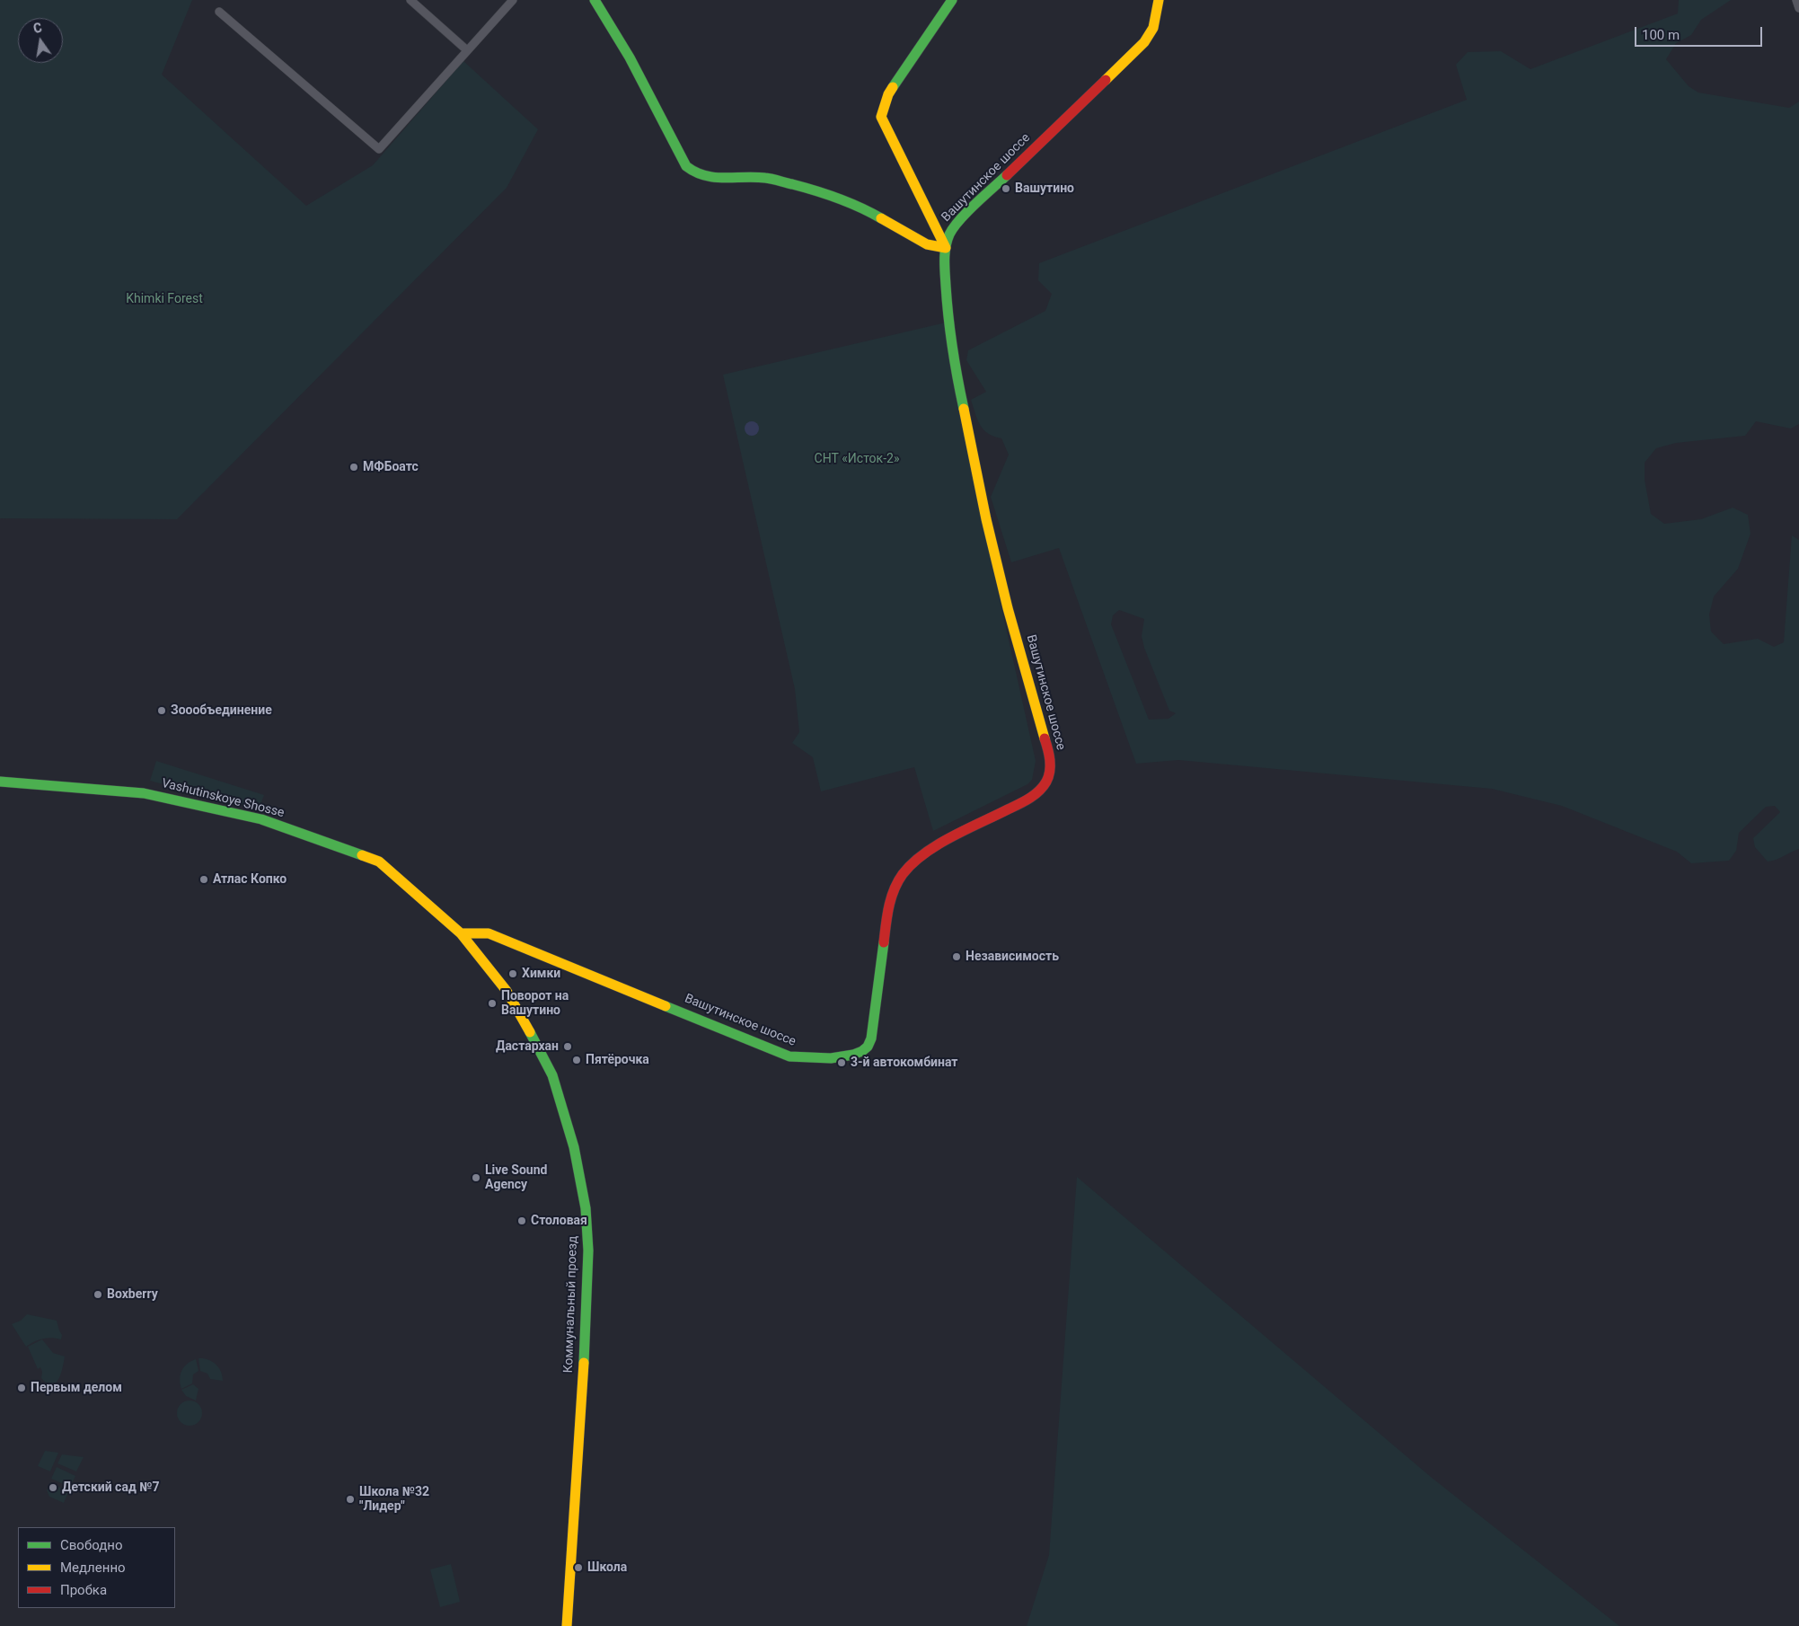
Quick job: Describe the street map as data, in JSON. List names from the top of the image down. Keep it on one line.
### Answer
{"streets":{"street":["Вашутинское шоссе","Vashutinskoye Shosse","Коммунальный проезд"]},"crossings":[["Вашутинское шоссе","Vashutinskoye Shosse"],["Вашутинское шоссе","Коммунальный проезд"],["Vashutinskoye Shosse","Коммунальный проезд"]],"parks":["Khimki Forest","СНТ «Исток-2»"],"places":["Вашутино","МФБоатс","Зоообъединение","Атлас Копко","Независимость","Химки","Поворот на Вашутино","Дастархан","Пятёрочка","3-й автокомбинат","Live Sound Agency","Столовая","Boxberry","Первым делом","Детский сад №7","Школа №32 \"Лидер\"","Школа"],"legend":["Свободно","Медленно","Пробка"],"scale_bar":"100 m","north":"top"}
